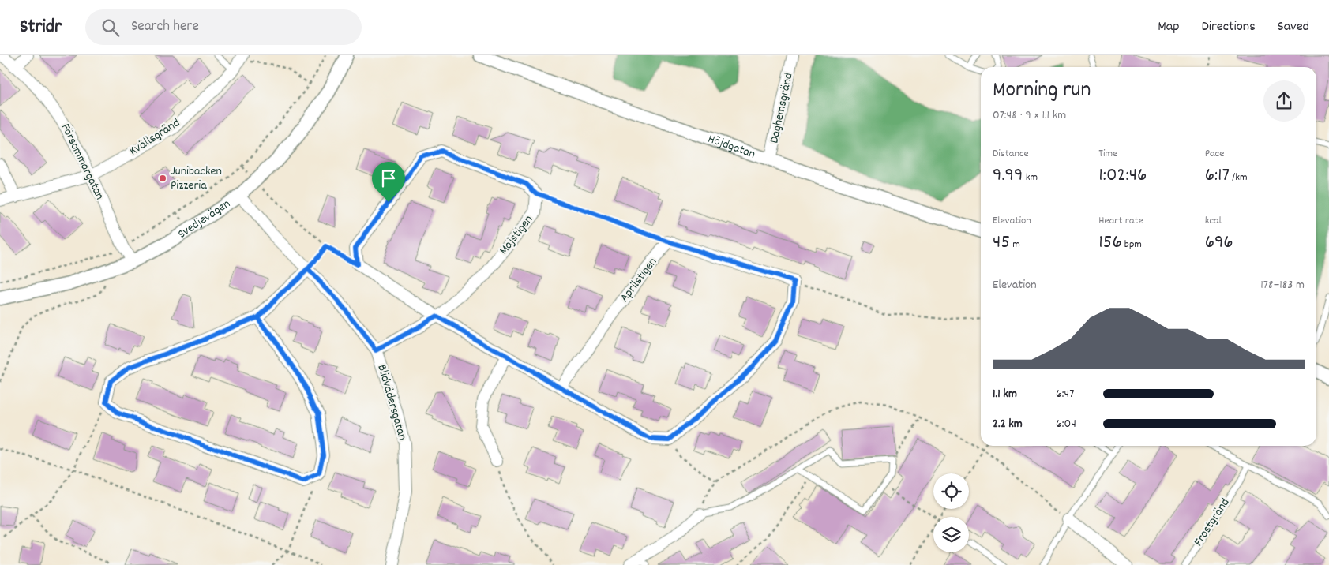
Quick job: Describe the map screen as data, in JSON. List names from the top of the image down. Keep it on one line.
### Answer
{"streets":{"street":["Daghemsgränd","Kvällsgränd","Höjdgatan","Försommargatan","Svedjevägen","Majstigen","Aprilstigen","Blidvädersgatan"],"lane":["Frostgränd"]},"crossings":[["Daghemsgränd","Höjdgatan"],["Kvällsgränd","Försommargatan"],["Försommargatan","Svedjevägen"],["Svedjevägen","Blidvädersgatan"],["Majstigen","Blidvädersgatan"]],"places":["Junibacken Pizzeria"],"page":{"header":"Stridr","search":"Search here","nav":["Map","Directions","Saved"],"heading":["Morning run","07:48 · 9 × 1.1 km"],"stats":[["Distance","9.99 km"],["Time","1:02:46"],["Pace","6:17 /km"],["Elevation","45 m"],["Heart rate","156 bpm"],["kcal","696"]],"chart":["Elevation","178–183 m"],"list":[{"name":"1.1 km","note":"6:47"},{"name":"2.2 km","note":"6:04"}]}}
